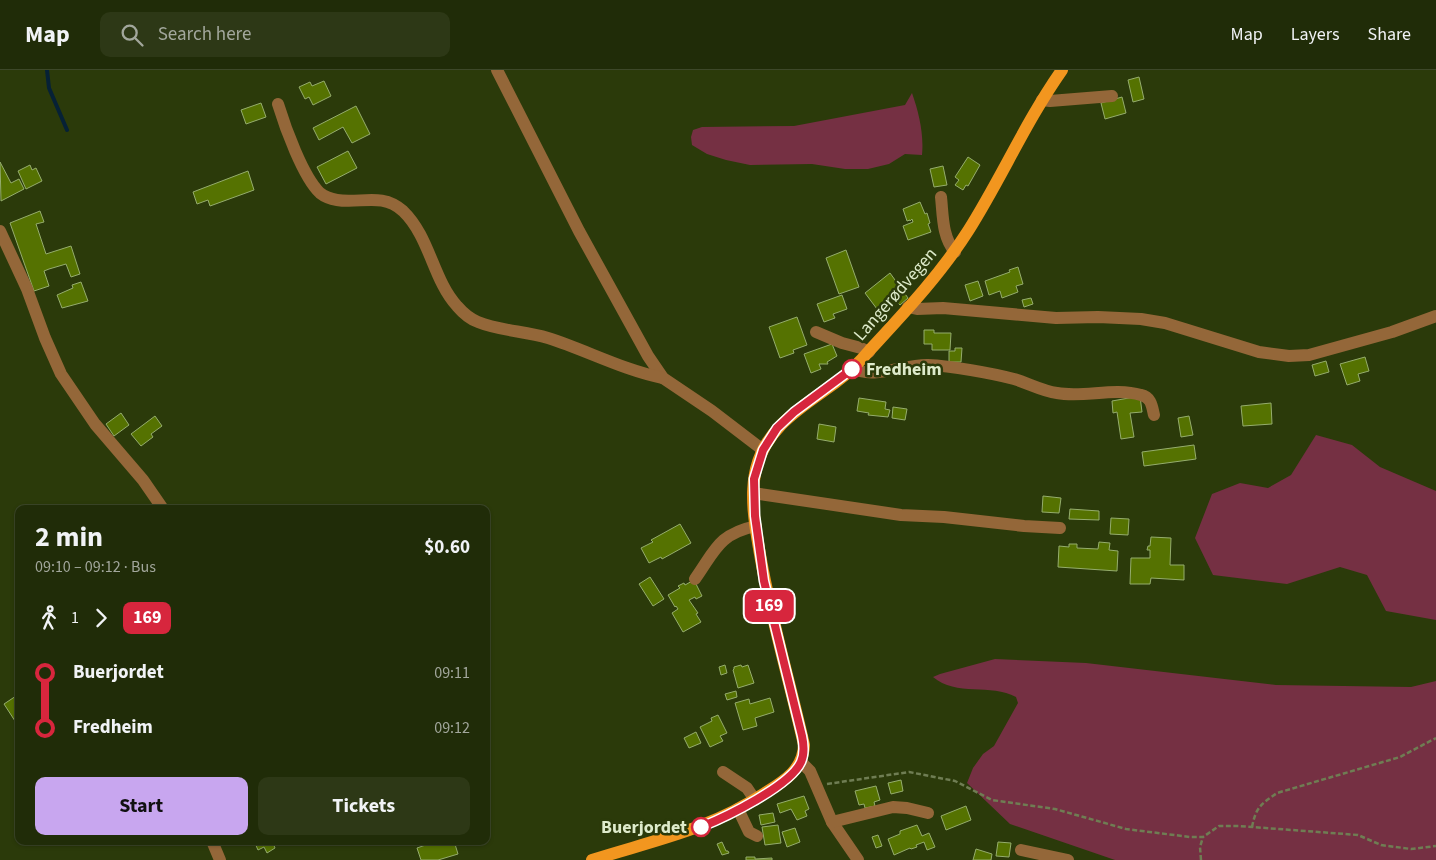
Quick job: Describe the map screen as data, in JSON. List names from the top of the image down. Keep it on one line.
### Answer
{"streets":{"main road":["Langerødvegen"]},"places":["Fredheim","Buerjordet"],"lines":["bus line 169"],"page":{"header":"Map","search":"Search here","nav":["Map","Layers","Share"],"on_map":"169","heading":["2 min","09:10 – 09:12 · Bus","$0.60"],"legs":["1","169"],"list":[{"name":"Buerjordet","value":"09:11"},{"name":"Fredheim","value":"09:12"}],"buttons":["Start","Tickets"]}}
